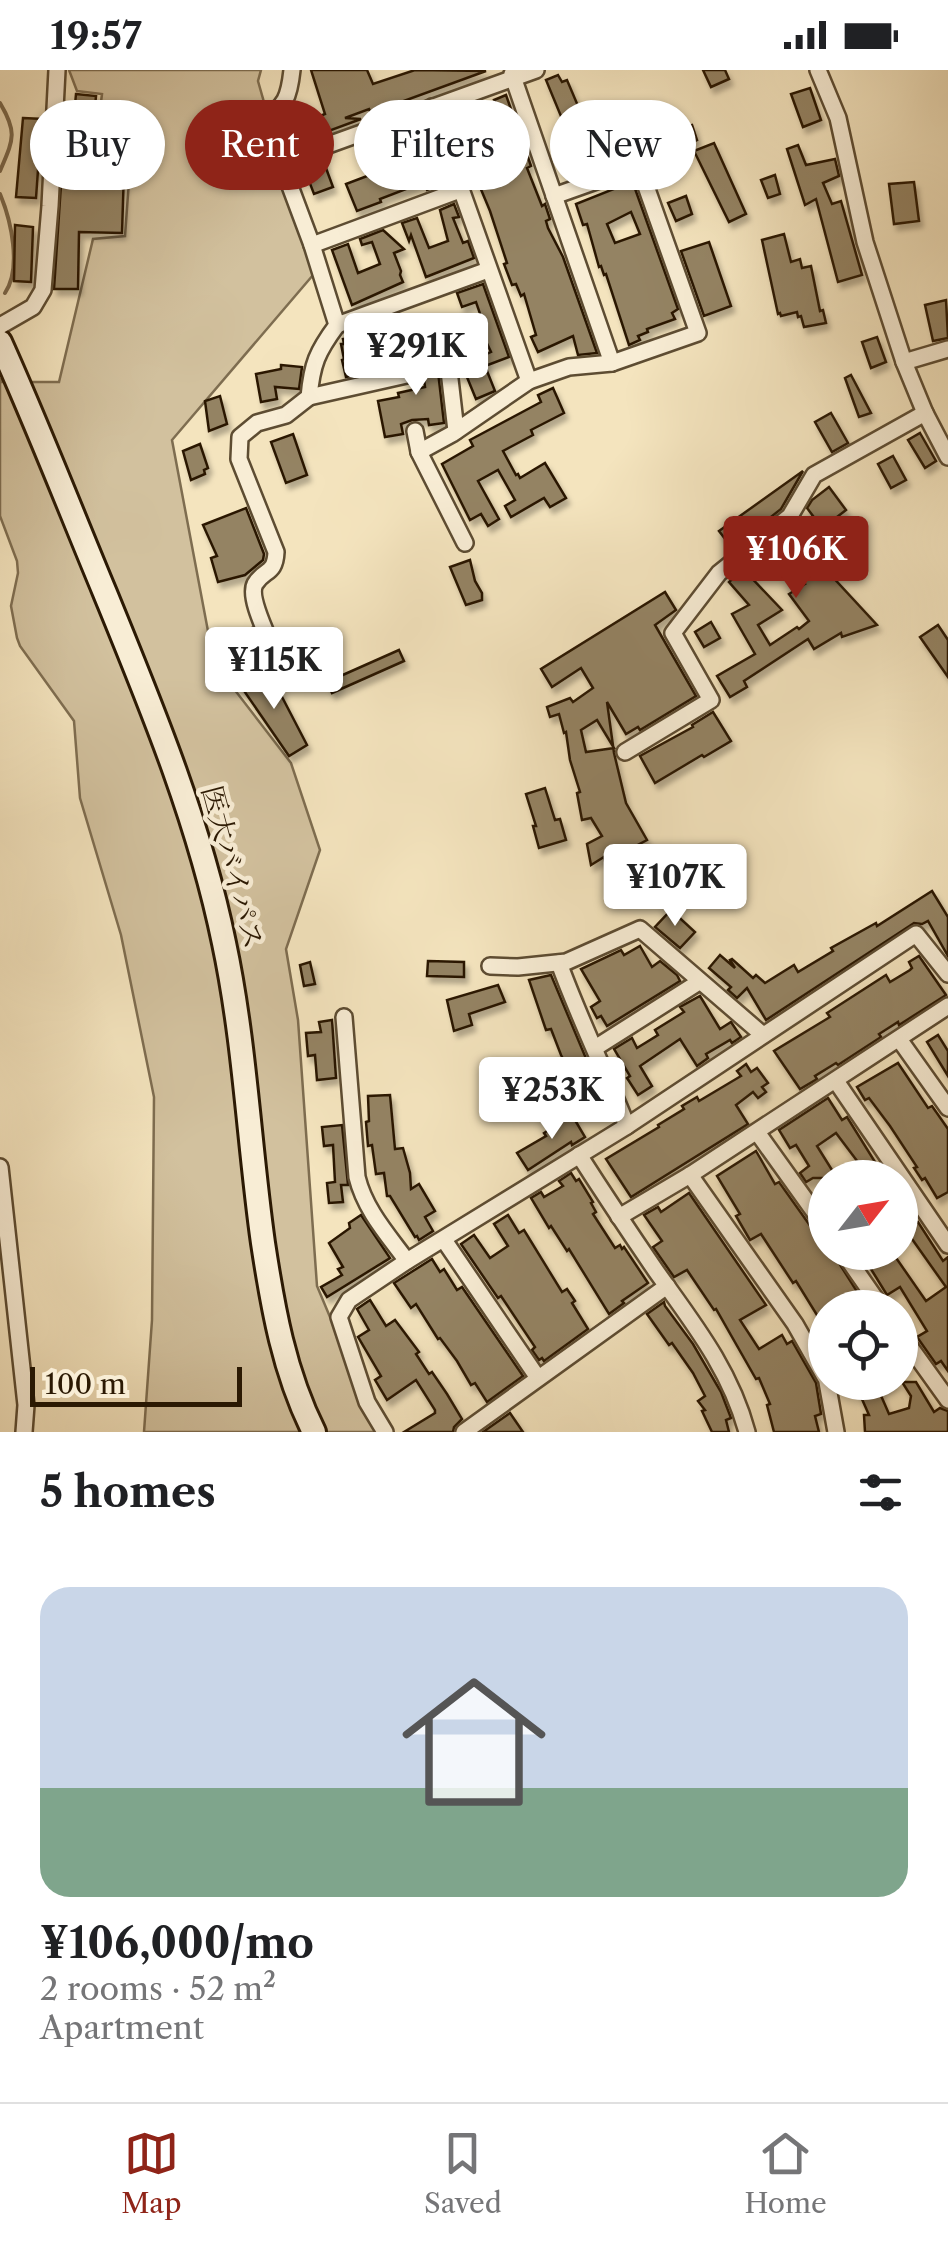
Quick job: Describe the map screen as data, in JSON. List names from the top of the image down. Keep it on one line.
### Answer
{"streets":{"main road":["医大バイパス"]},"scale_bar":"100 m","north":"top right","page":{"status":"19:57","chip":["Buy","Rent","Filters","New"],"price":["¥291K","¥106K","¥115K","¥107K","¥253K"],"scale":"100 m","heading":"5 homes","list":[{"name":"¥106,000/mo","note":"2 rooms · 52 m² · Apartment"}],"tabs":["Map","Saved","Home"]}}
